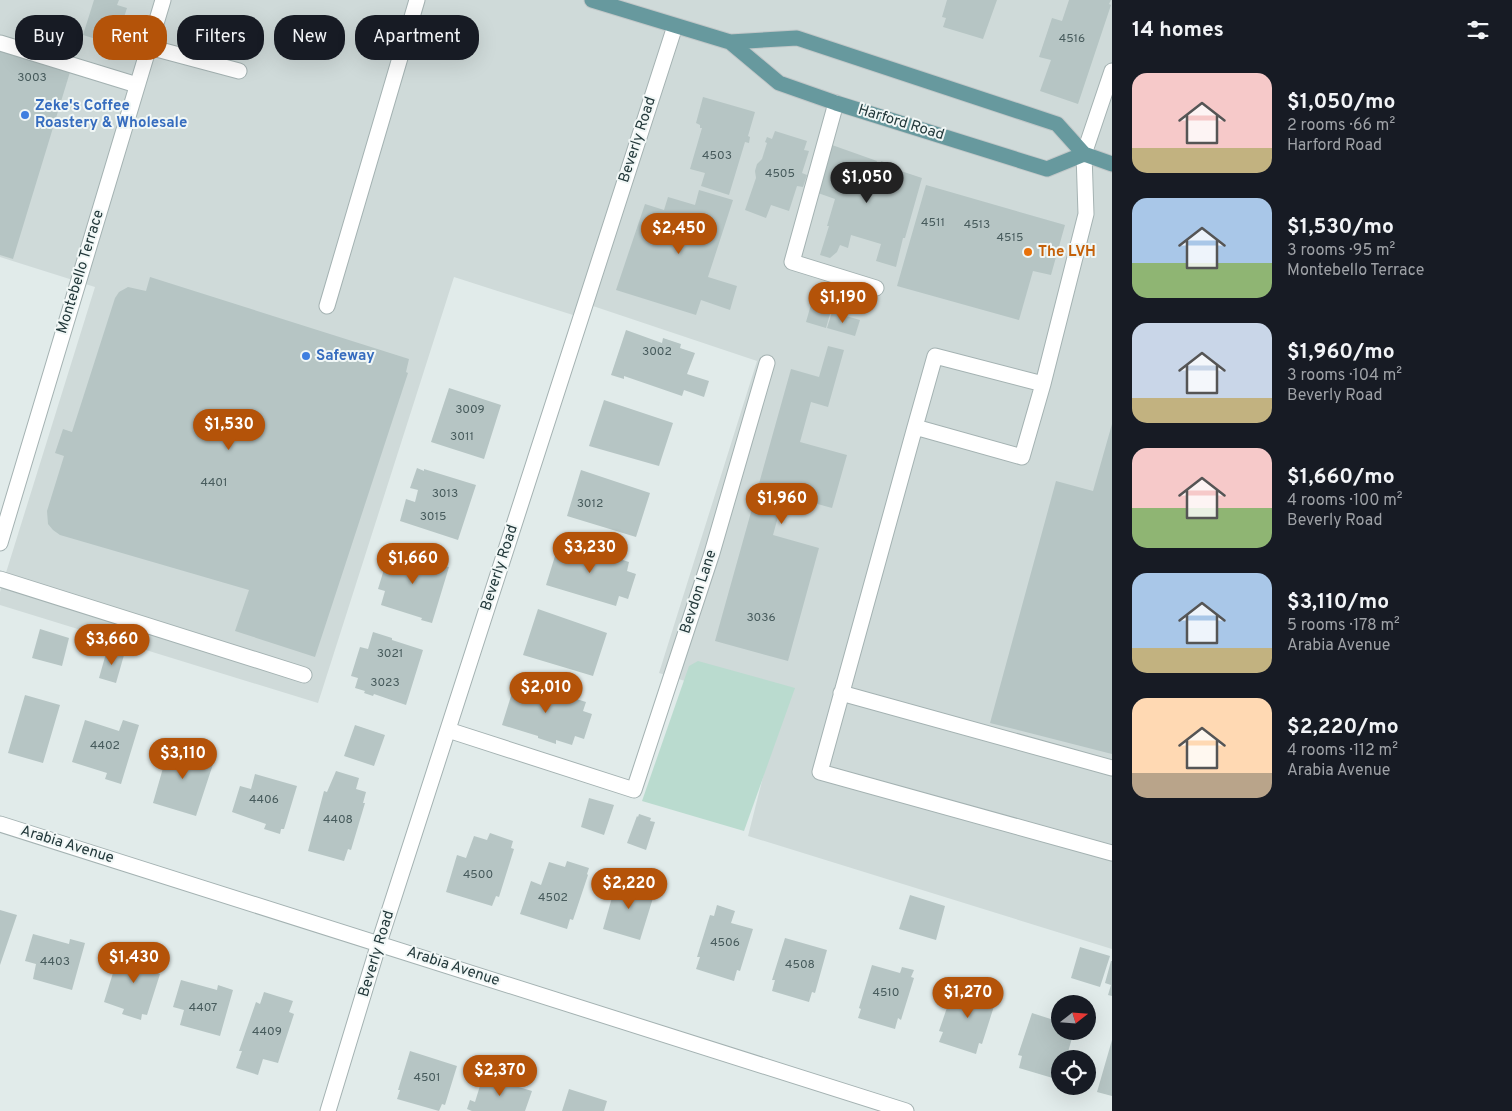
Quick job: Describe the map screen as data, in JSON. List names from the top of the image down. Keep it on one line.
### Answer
{"streets":{"main road":["Harford Road"],"street":["Beverly Road","Montebello Terrace","Bevdon Lane","Arabia Avenue"]},"crossings":[["Harford Road","Beverly Road"],["Beverly Road","Bevdon Lane"],["Beverly Road","Arabia Avenue"]],"places":["Zeke's Coffee Roastery & Wholesale","The LVH","Safeway"],"house_numbers":["4516","3003","4503","4505","4511","4513","4515","3002","3009","3011","4401","3013","3012","3015","3036","3021","3023","4402","4406","4408","4500","4502","4506","4403","4508","4510","4407","4409","4501"],"north":"right","page":{"heading":"14 homes","chip":["Buy","Rent","Filters","New","Apartment"],"list":[{"name":"$1,050/mo","note":"2 rooms · 66 m² · Harford Road"},{"name":"$1,530/mo","note":"3 rooms · 95 m² · Montebello Terrace"},{"name":"$1,960/mo","note":"3 rooms · 104 m² · Beverly Road"},{"name":"$1,660/mo","note":"4 rooms · 100 m² · Beverly Road"},{"name":"$3,110/mo","note":"5 rooms · 178 m² · Arabia Avenue"},{"name":"$2,220/mo","note":"4 rooms · 112 m² · Arabia Avenue"}],"price":["$1,050","$2,450","$1,190","$1,530","$1,960","$3,230","$1,660","$3,660","$2,010","$3,110","$2,220","$1,430","$1,270","$2,370"]}}
